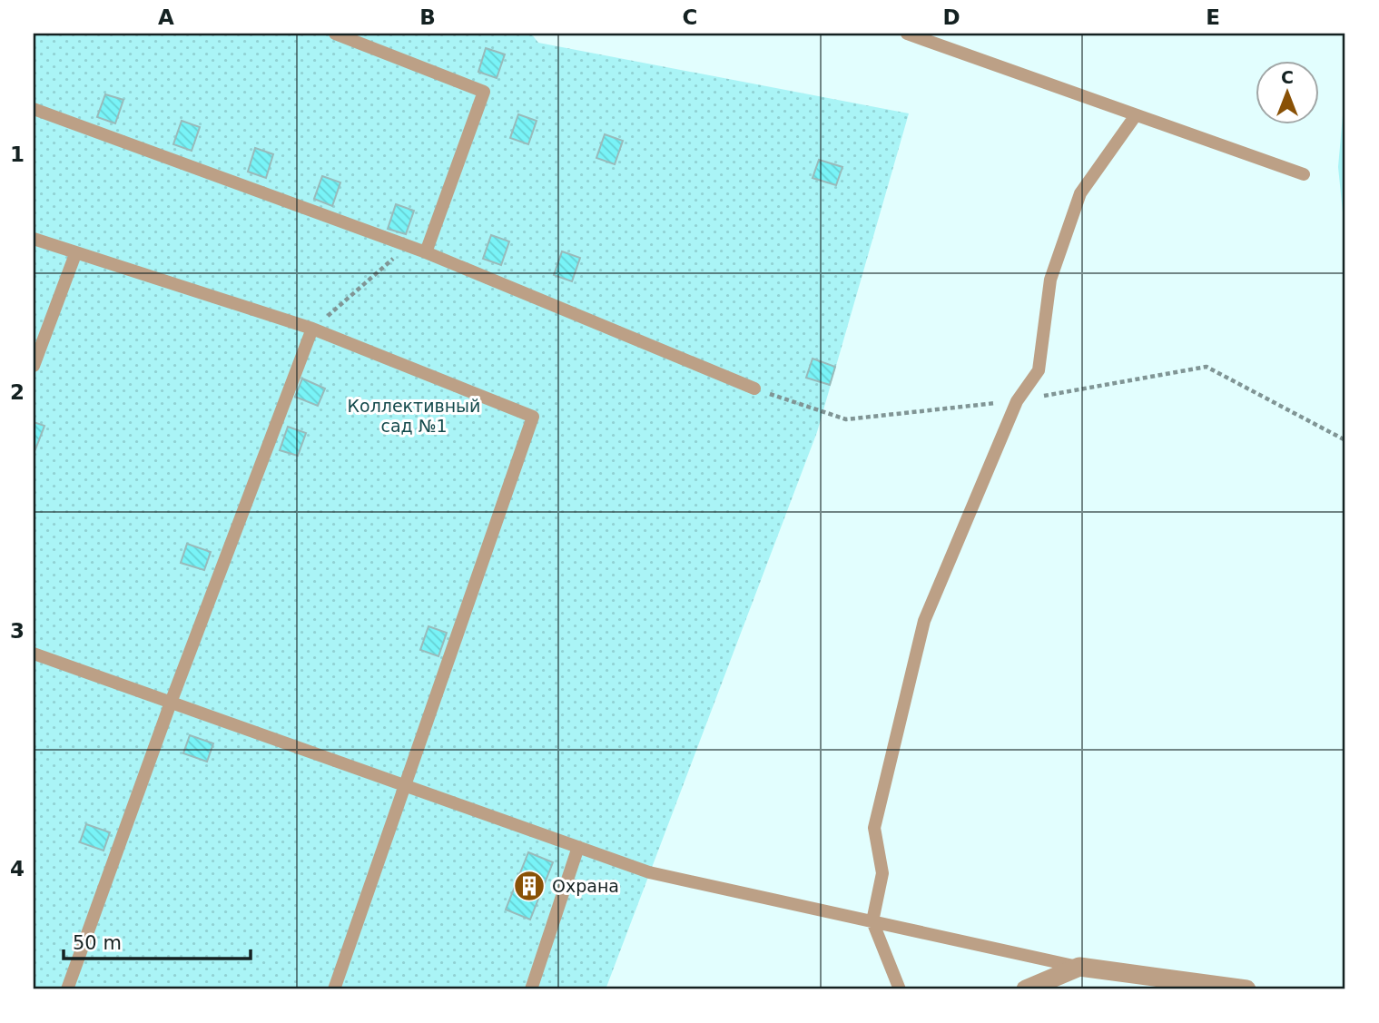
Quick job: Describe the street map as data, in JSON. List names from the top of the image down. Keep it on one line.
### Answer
{"parks":["Коллективный сад №1"],"places":{"building":["Охрана"]},"scale_bar":"50 m","north":"top","grid":{"columns":["A","B","C","D","E"],"rows":["1","2","3","4"]}}
